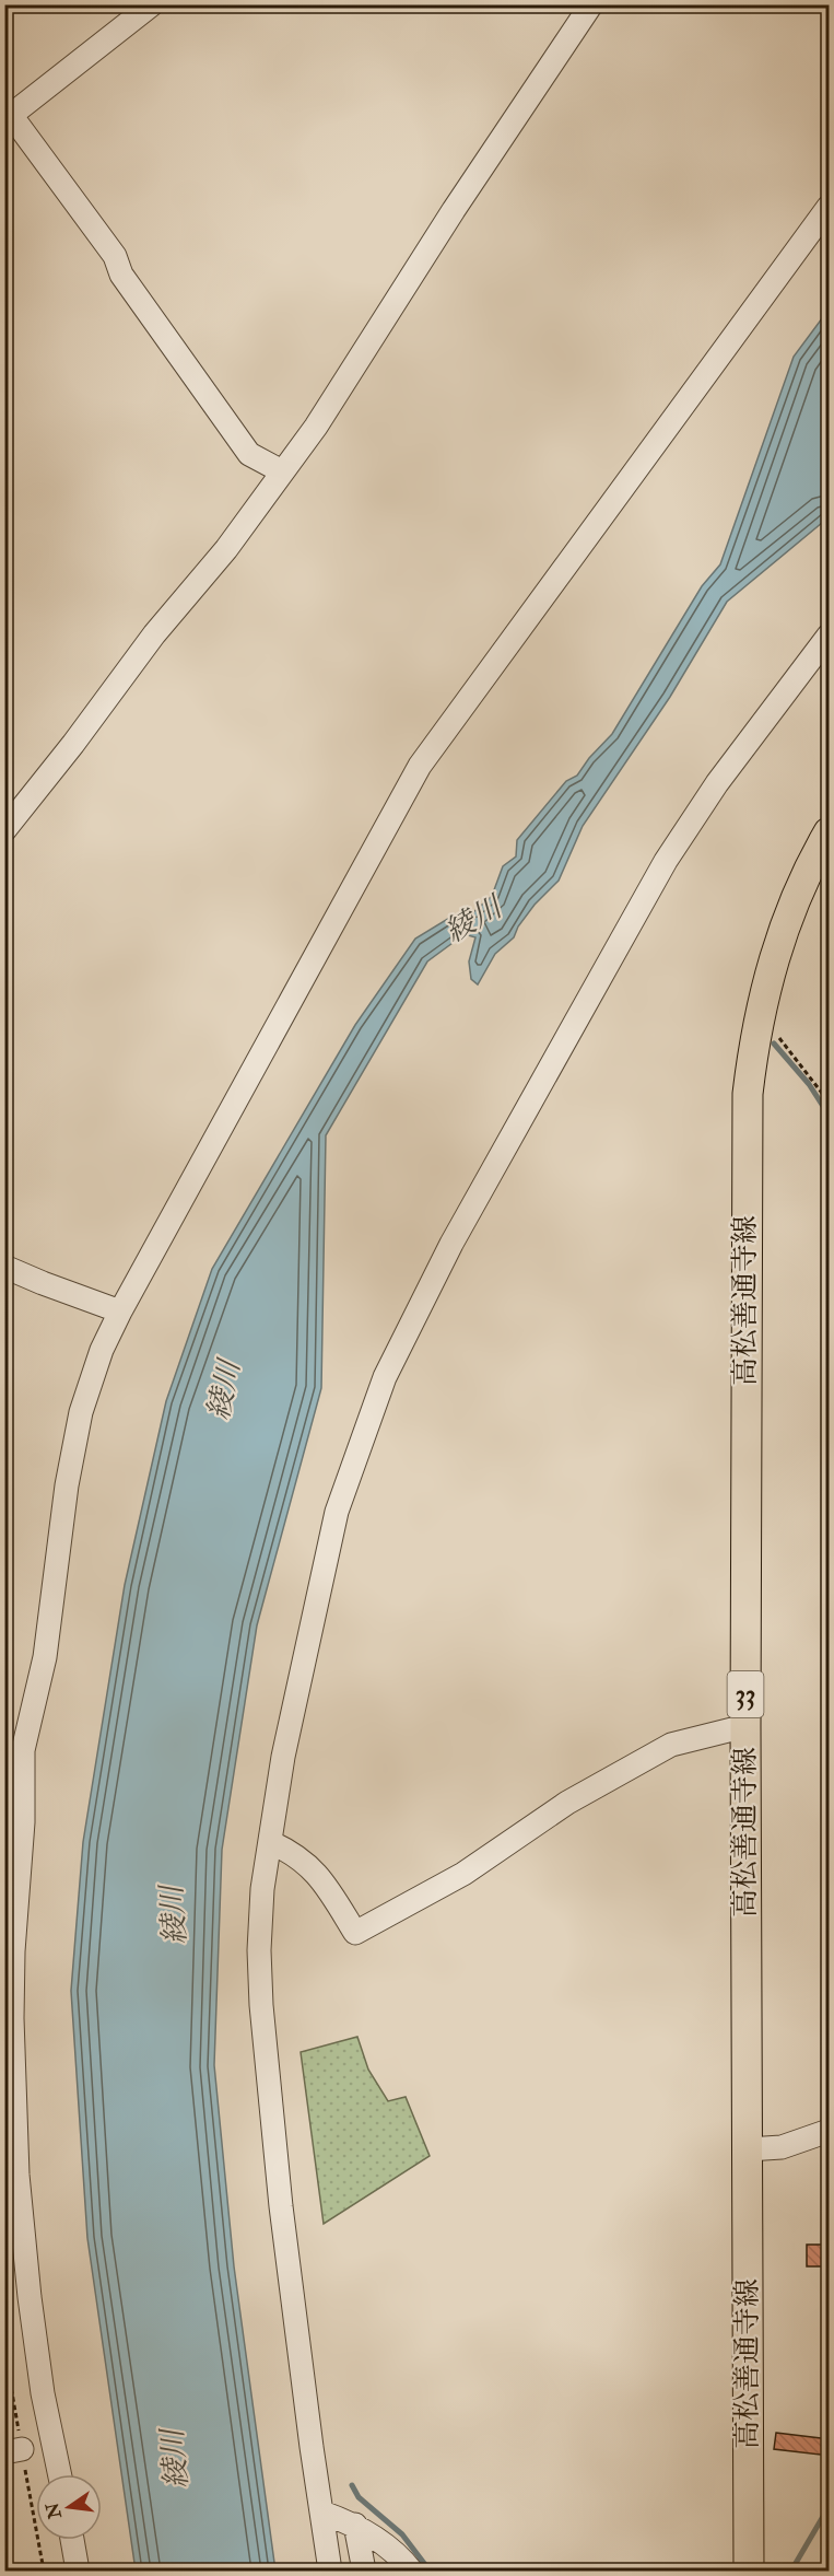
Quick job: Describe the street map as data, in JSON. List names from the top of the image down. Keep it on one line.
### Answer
{"streets":{"main road":["高松善通寺線","33"]},"water":["綾川"],"north":"left"}
